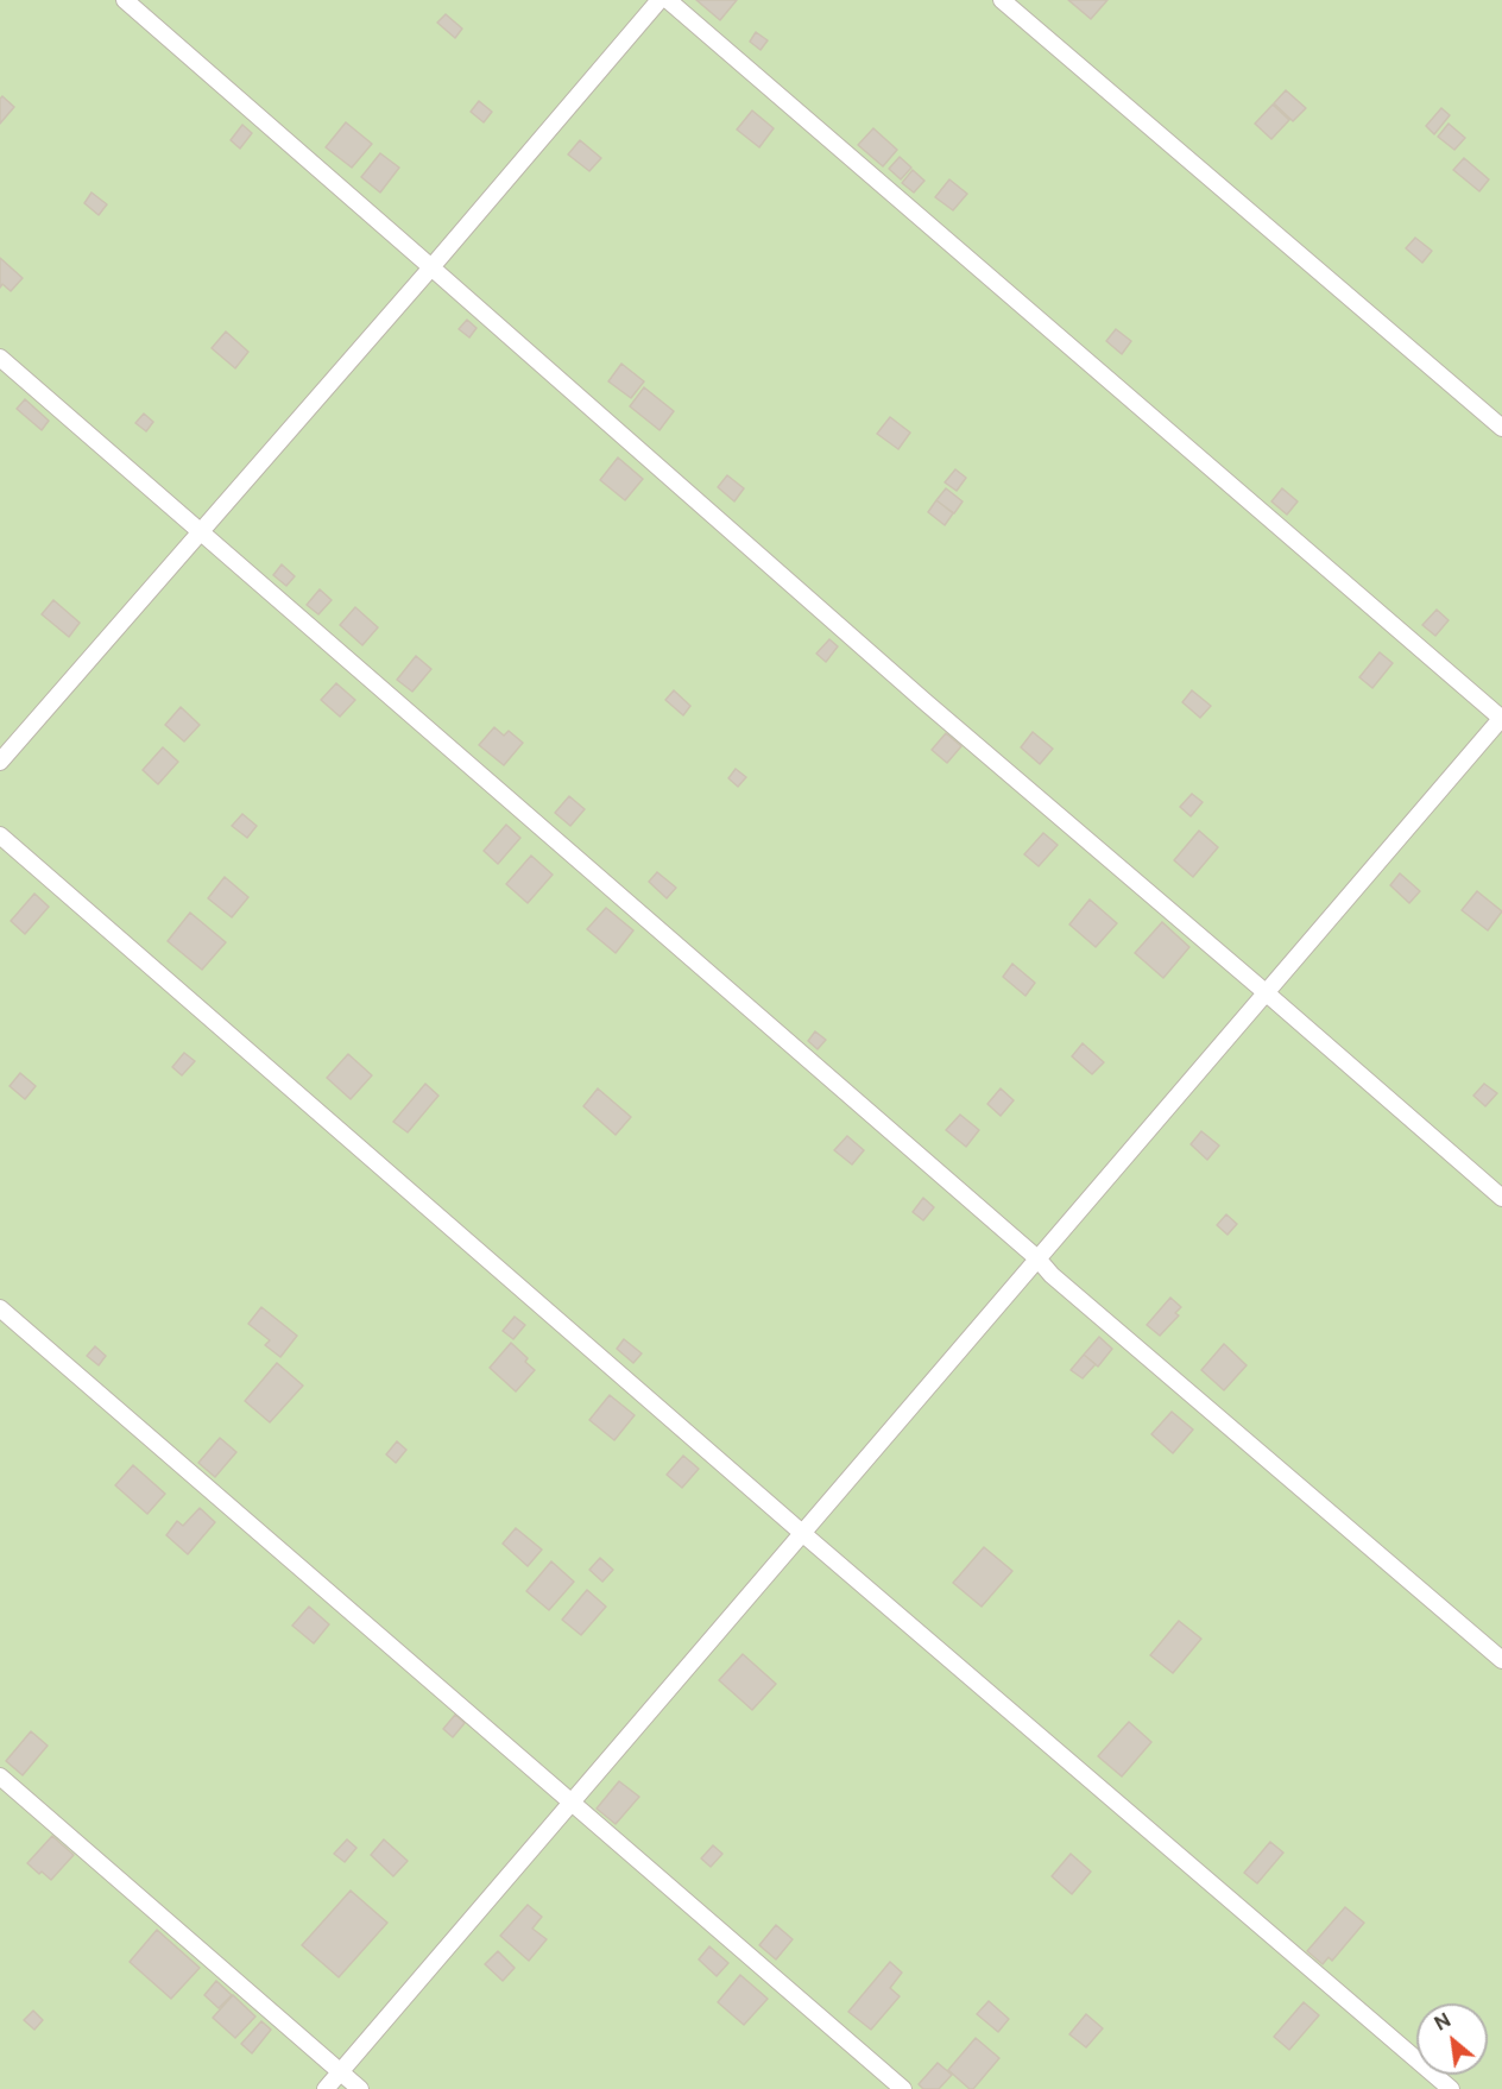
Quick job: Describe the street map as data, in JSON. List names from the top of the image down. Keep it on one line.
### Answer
{"north":"top left"}
